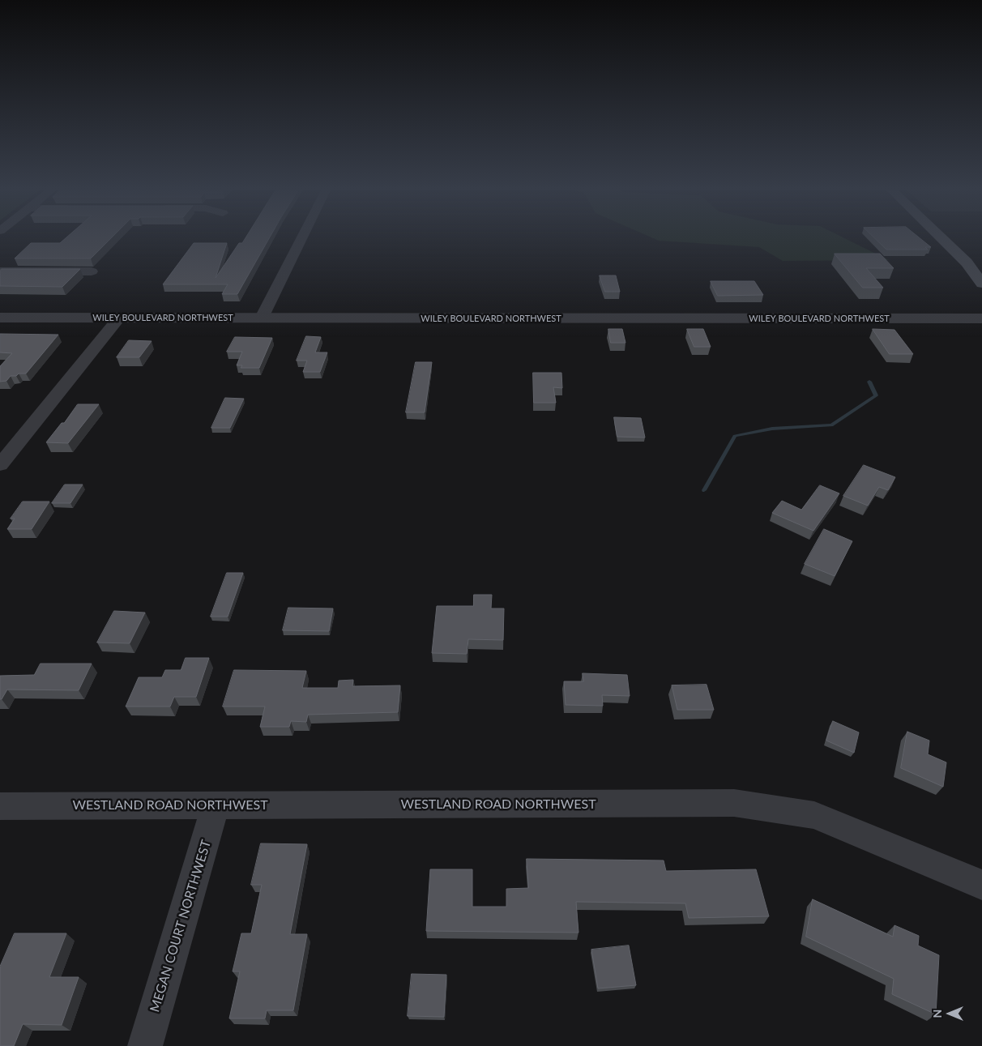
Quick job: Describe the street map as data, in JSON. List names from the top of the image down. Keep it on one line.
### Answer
{"streets":{"street":["WILEY BOULEVARD NORTHWEST","WESTLAND ROAD NORTHWEST","MEGAN COURT NORTHWEST"]},"crossings":[["WESTLAND ROAD NORTHWEST","MEGAN COURT NORTHWEST"]],"north":"left"}
